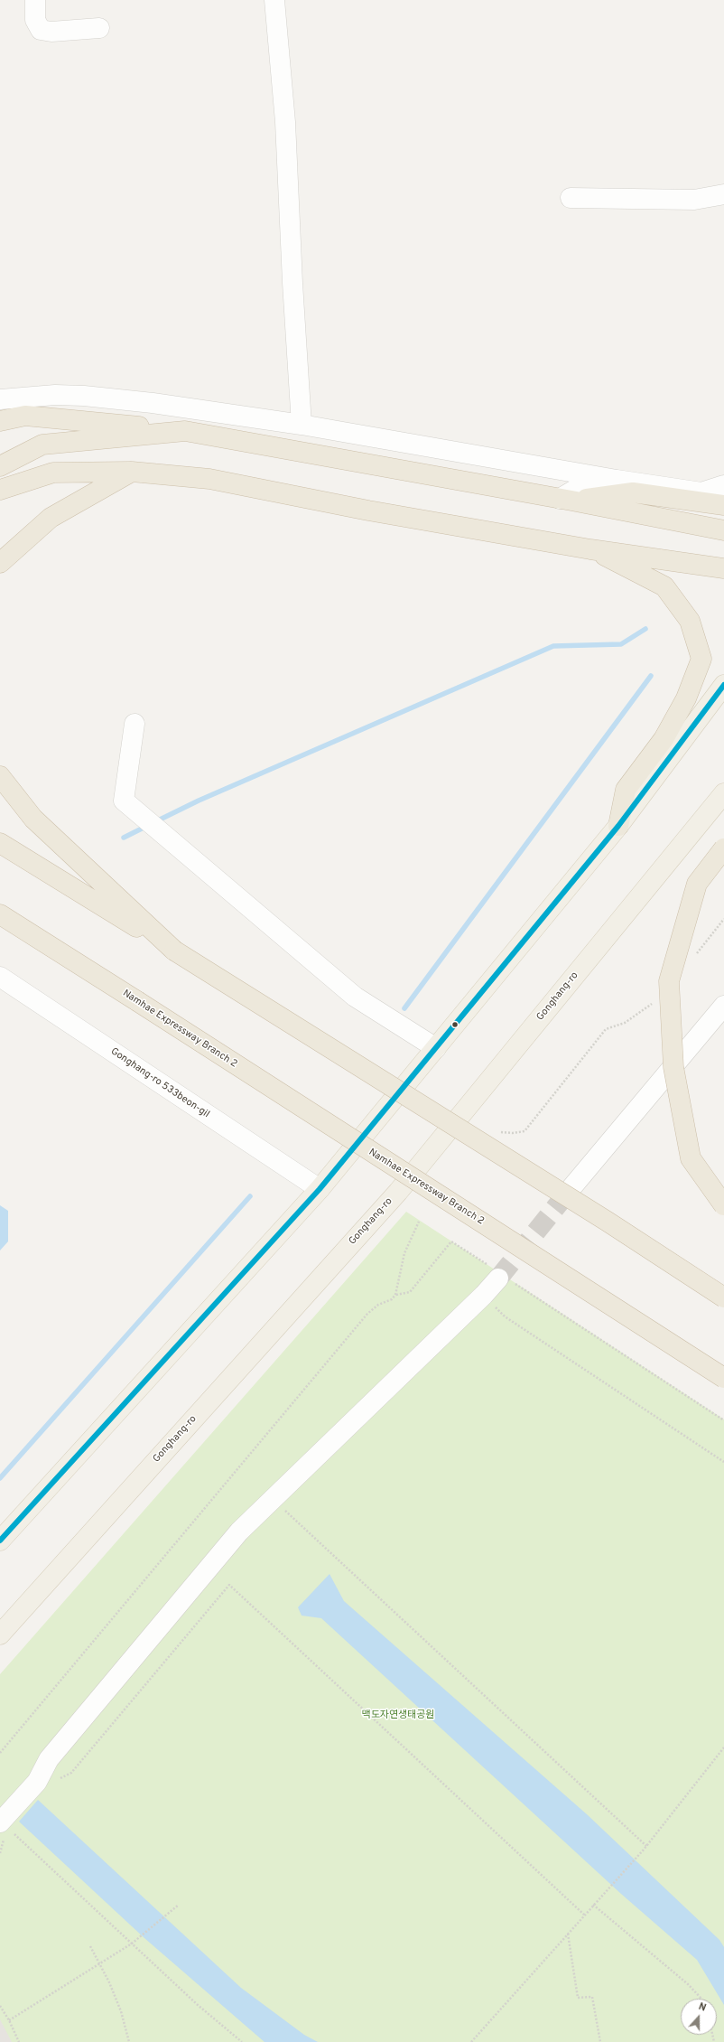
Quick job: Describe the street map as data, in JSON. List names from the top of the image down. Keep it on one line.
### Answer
{"streets":{"highway":["Namhae Expressway Branch 2"],"main road":["Gonghang-ro"],"street":["Gonghang-ro 533beon-gil"]},"parks":["맥도자연생태공원"],"north":"top"}
